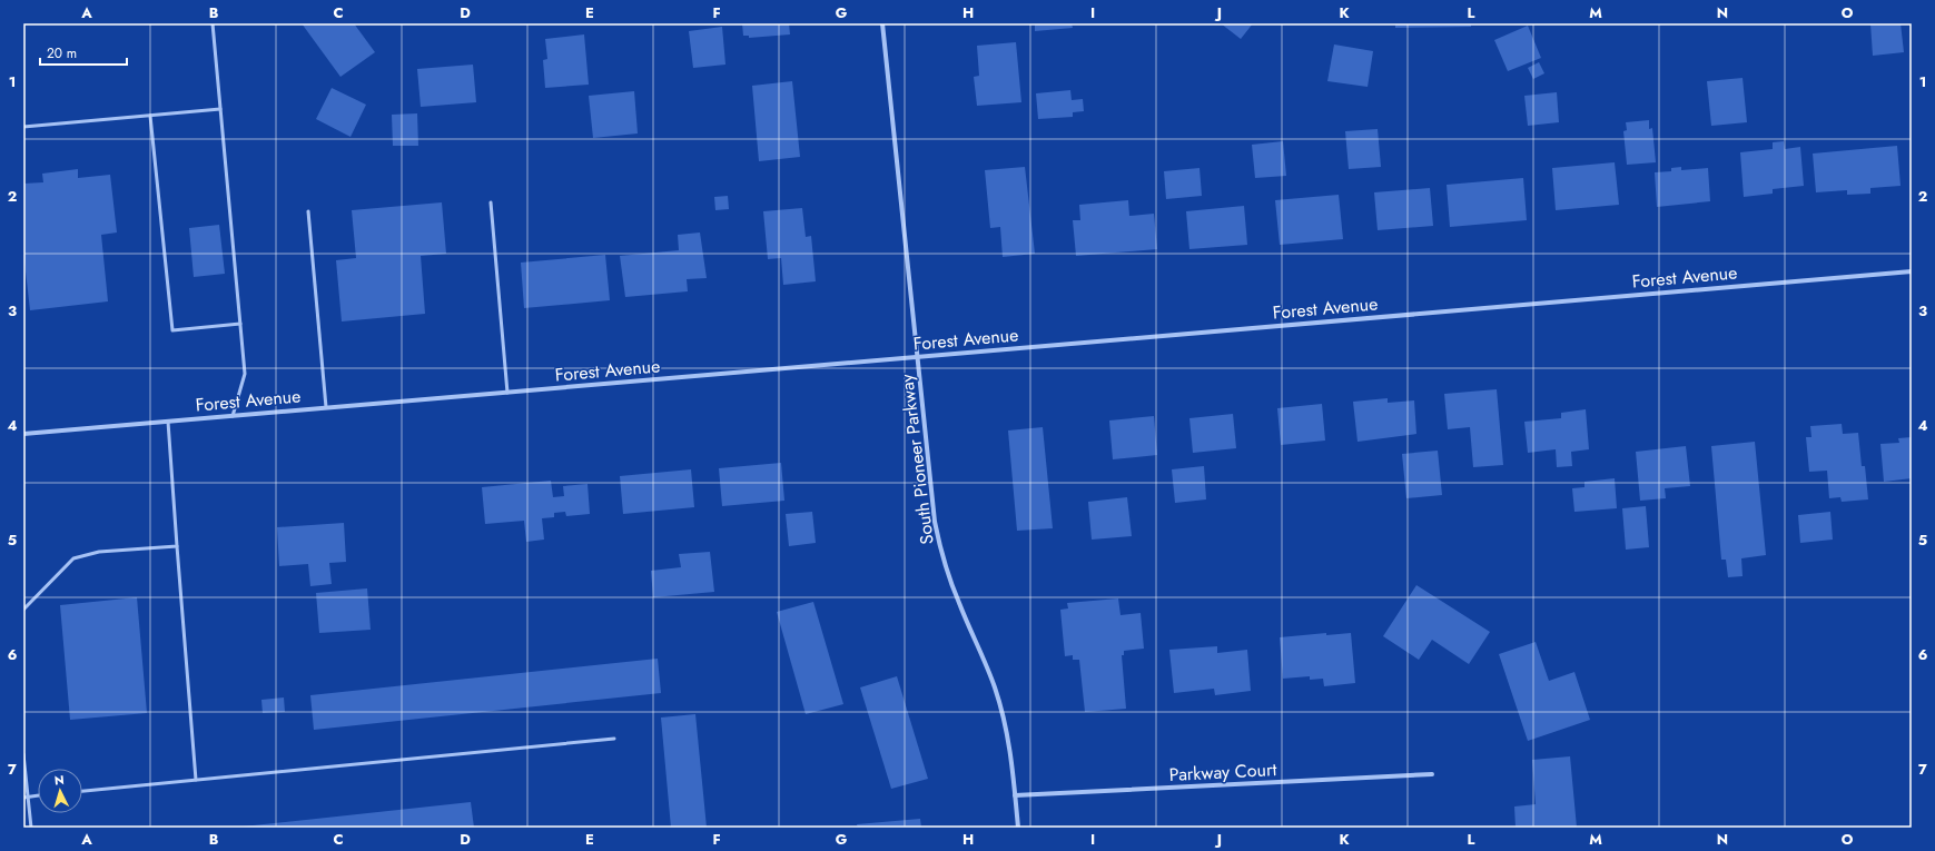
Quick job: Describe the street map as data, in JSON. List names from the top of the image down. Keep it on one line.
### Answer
{"streets":{"street":["Forest Avenue","South Pioneer Parkway","Parkway Court"]},"crossings":[["Forest Avenue","South Pioneer Parkway"],["South Pioneer Parkway","Parkway Court"]],"scale_bar":"20 m","north":"top","grid":{"columns":["A","B","C","D","E","F","G","H","I","J","K","L","M","N","O"],"rows":["1","2","3","4","5","6","7"]}}
